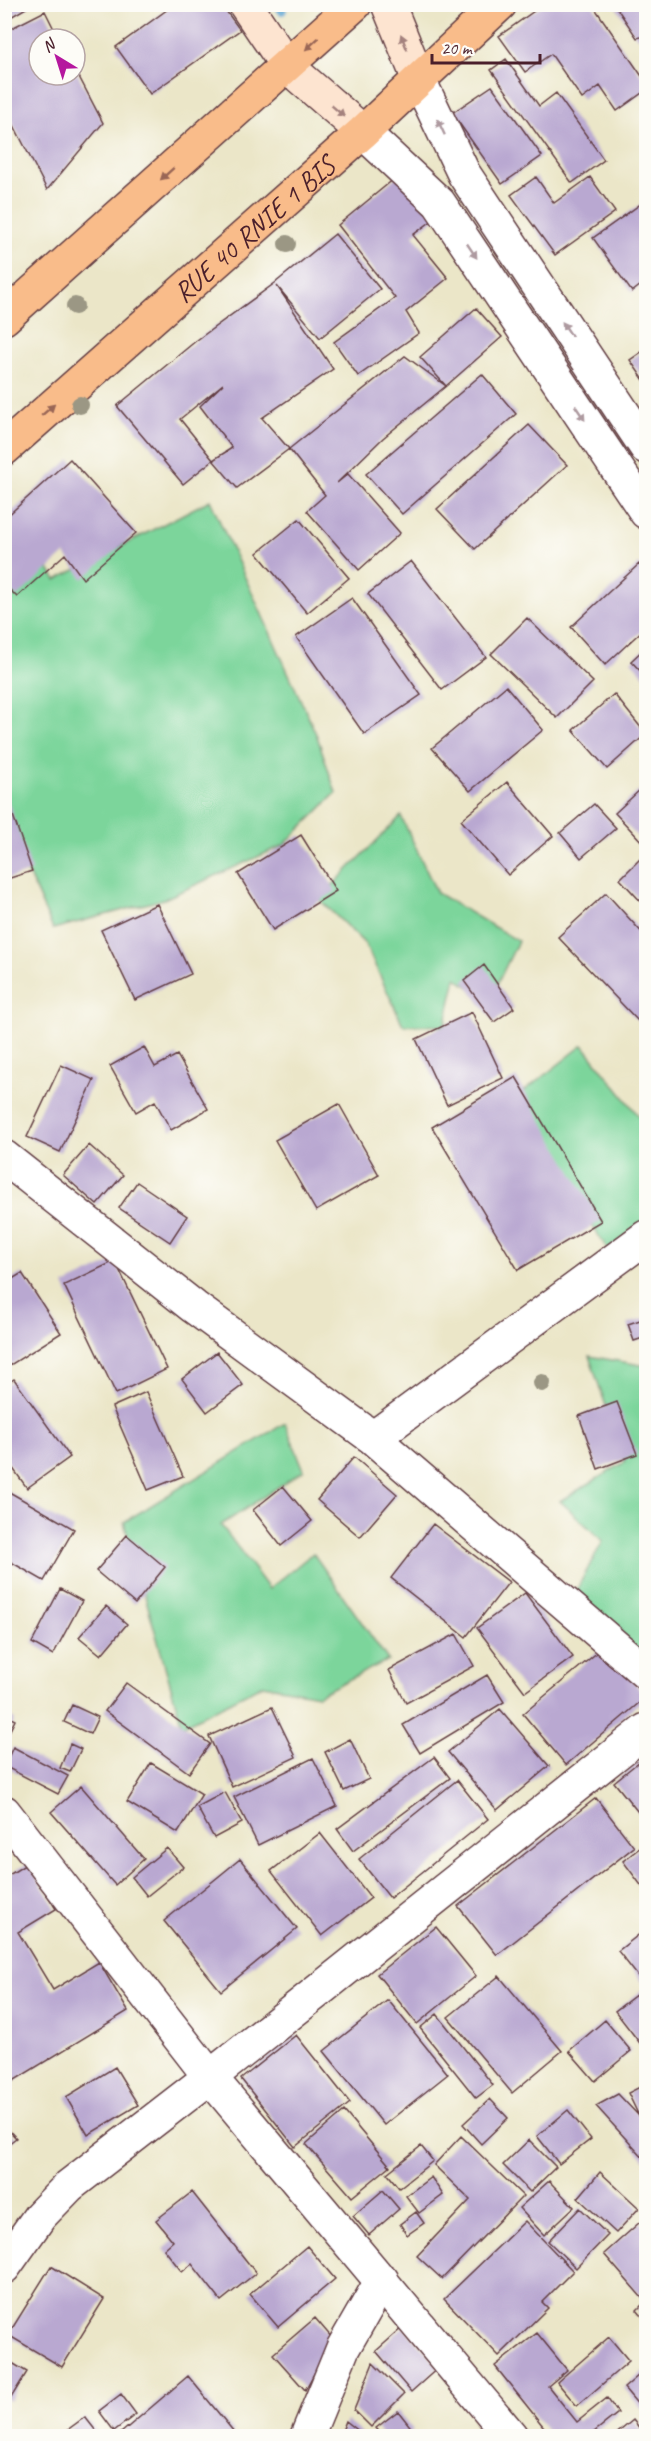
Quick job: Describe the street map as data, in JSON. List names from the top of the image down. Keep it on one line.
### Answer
{"streets":{"main road":["RUE 40 RNIE 1 BIS"]},"scale_bar":"20 m","north":"top left"}
